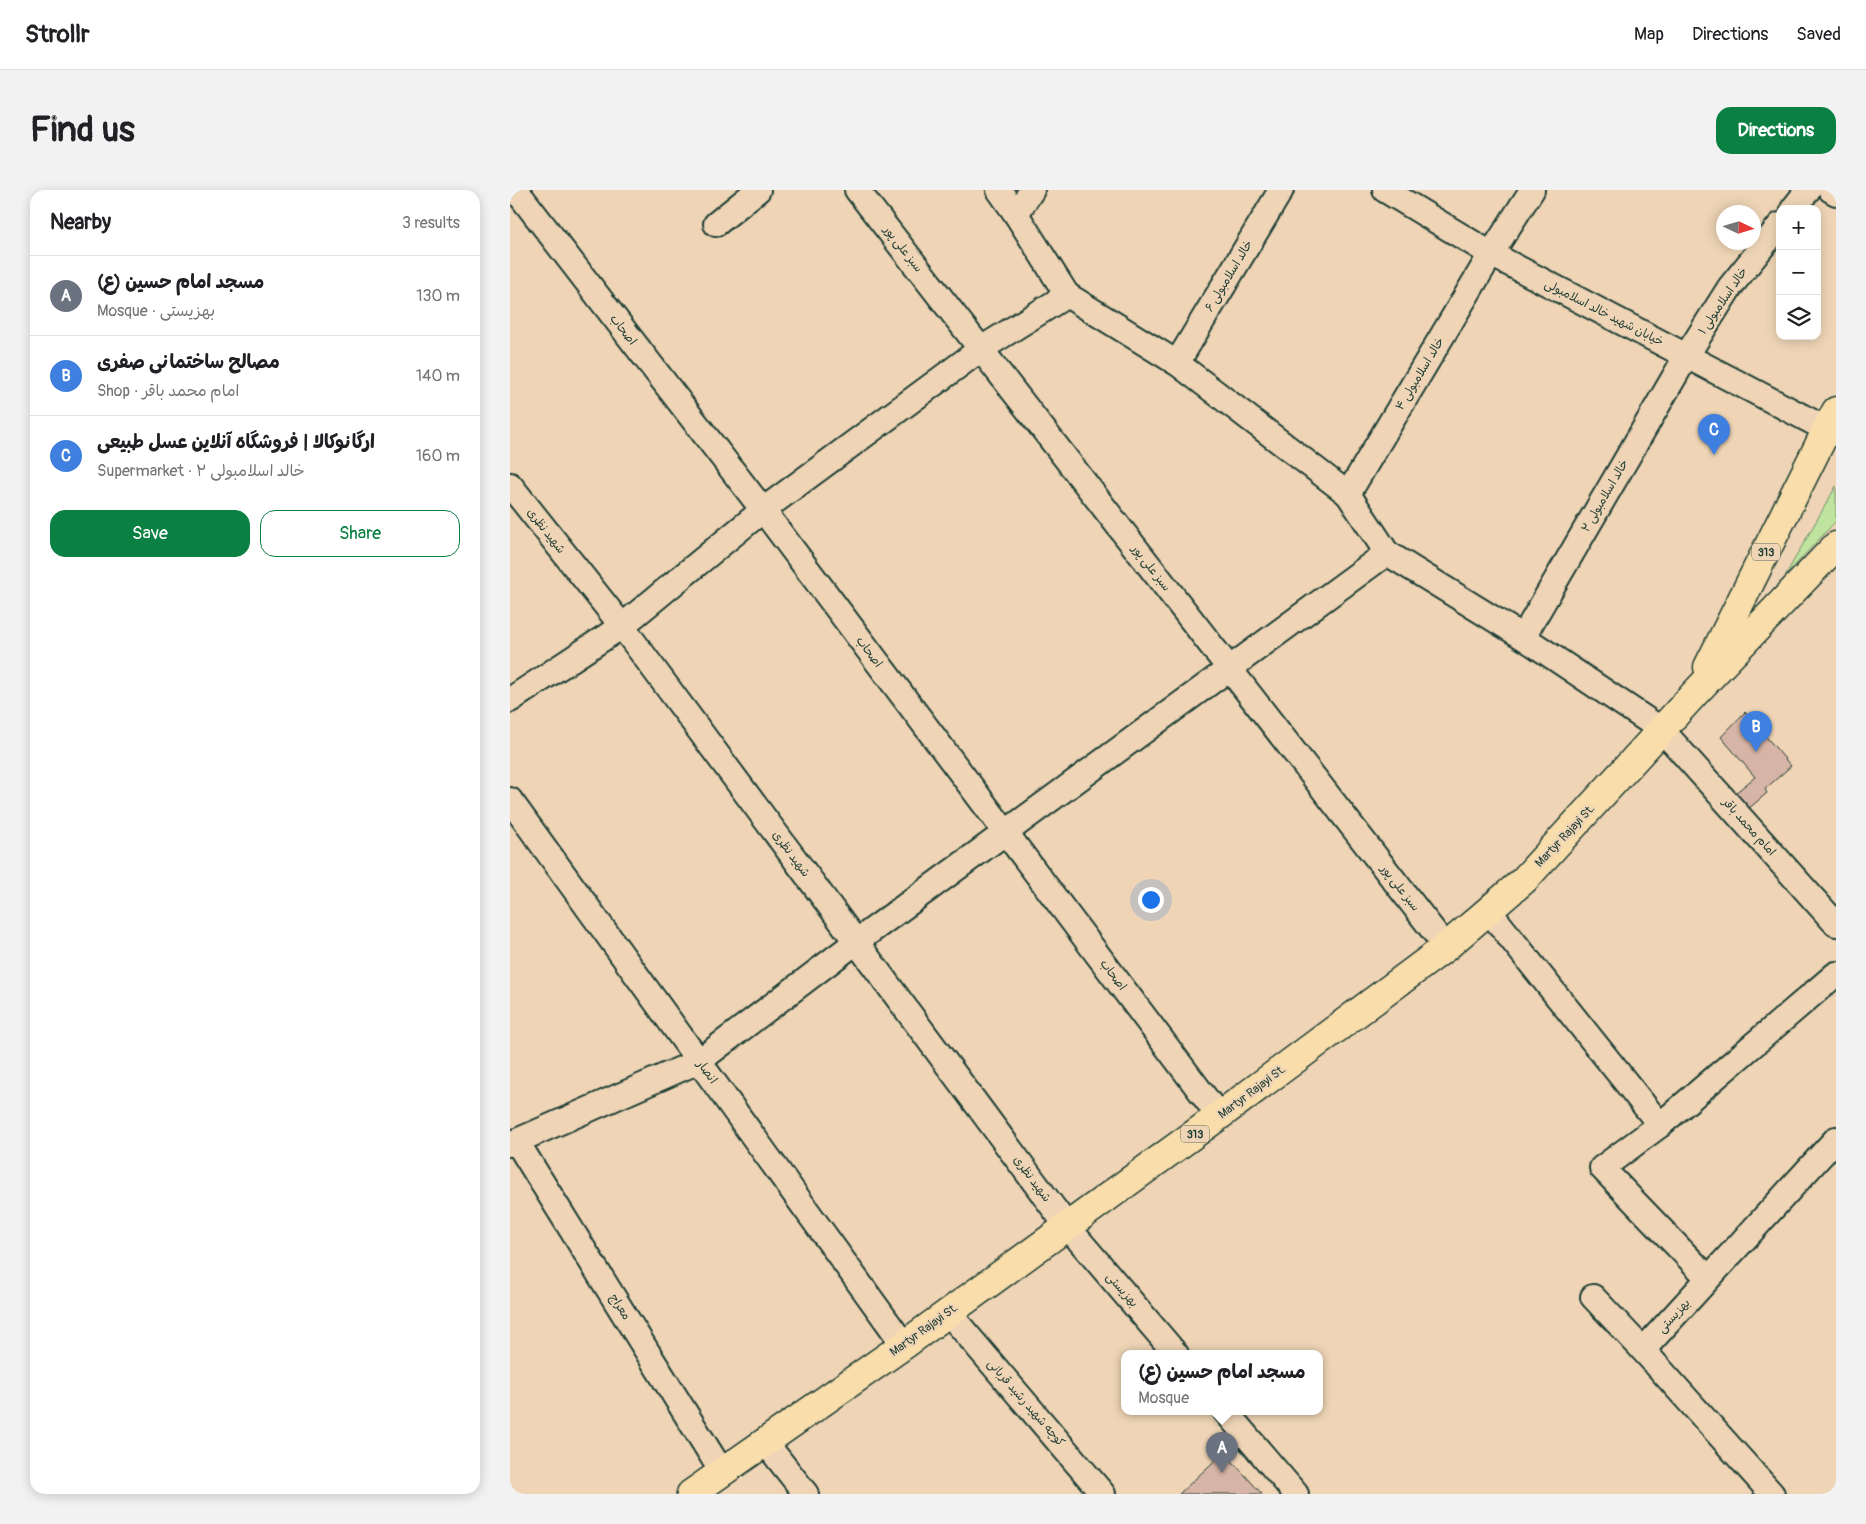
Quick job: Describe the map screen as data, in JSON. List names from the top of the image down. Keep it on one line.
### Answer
{"streets":{"main road":["313","Martyr Rajayi St."],"street":["سبز علی پور","خالد اسلامبولی ۶","خالد اسلامبولی ۱","خیابان شهید خالد اسلامبولی","اصحاب","خالد اسلامبولی ۴","خالد اسلامبولی ۲","شهید نظری","امام محمد باقر","انصار","بهزیستی","معراج","کوچه شهید رشید قربانی"]},"crossings":[["سبز علی پور","Martyr Rajayi St."],["خالد اسلامبولی ۱","خیابان شهید خالد اسلامبولی"],["خالد اسلامبولی ۱","خالد اسلامبولی ۲"],["خیابان شهید خالد اسلامبولی","خالد اسلامبولی ۴"],["خیابان شهید خالد اسلامبولی","خالد اسلامبولی ۲"],["خیابان شهید خالد اسلامبولی","Martyr Rajayi St."],["اصحاب","Martyr Rajayi St."],["خالد اسلامبولی ۲","امام محمد باقر"],["شهید نظری","Martyr Rajayi St."],["شهید نظری","بهزیستی"],["امام محمد باقر","Martyr Rajayi St."],["Martyr Rajayi St.","انصار"],["Martyr Rajayi St.","بهزیستی"],["Martyr Rajayi St.","معراج"],["Martyr Rajayi St.","کوچه شهید رشید قربانی"]],"north":"right","page":{"header":"Strollr","nav":["Map","Directions","Saved"],"buttons":["Directions",["Save","Share"]],"title":"Find us","heading":["Nearby","3 results"],"map_buttons":["+","−"],"list":[{"mark":"A","name":"مسجد امام حسین (ع)","note":"Mosque · بهزیستی","value":"130 m"},{"mark":"B","name":"مصالح ساختمانی صفری","note":"Shop · امام محمد باقر","value":"140 m"},{"mark":"C","name":"ارگانوکالا | فروشگاه آنلاین عسل طبیعی","note":"Supermarket · خالد اسلامبولی ۲","value":"160 m"}],"pins":["C","B","A"],"popup":["مسجد امام حسین (ع)","Mosque"]}}
